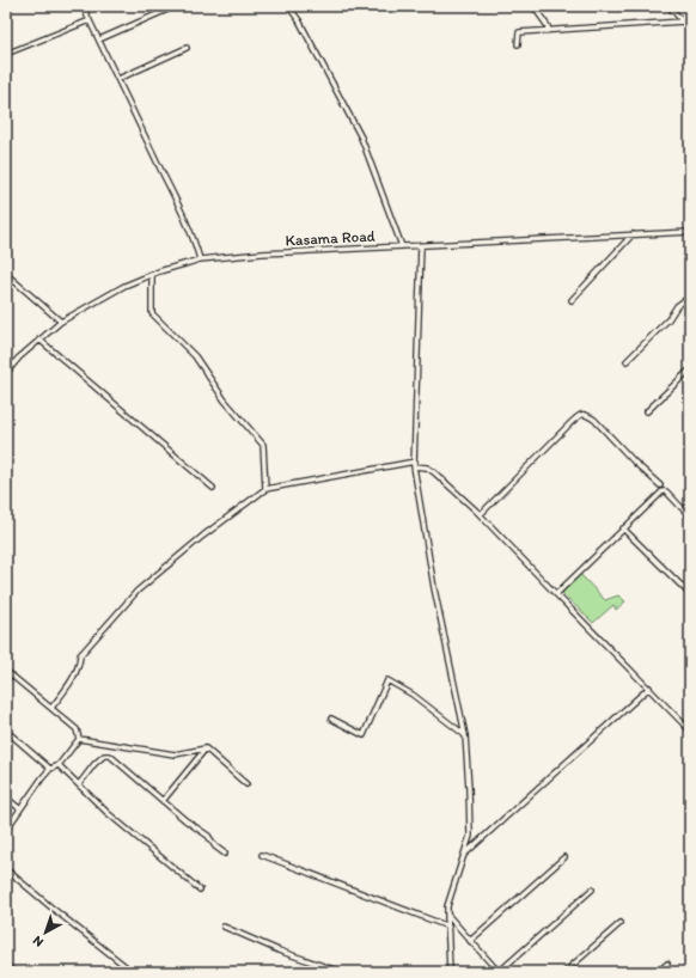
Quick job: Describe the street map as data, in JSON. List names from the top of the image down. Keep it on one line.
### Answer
{"streets":{"street":["Kasama Road"]},"north":"bottom left"}
